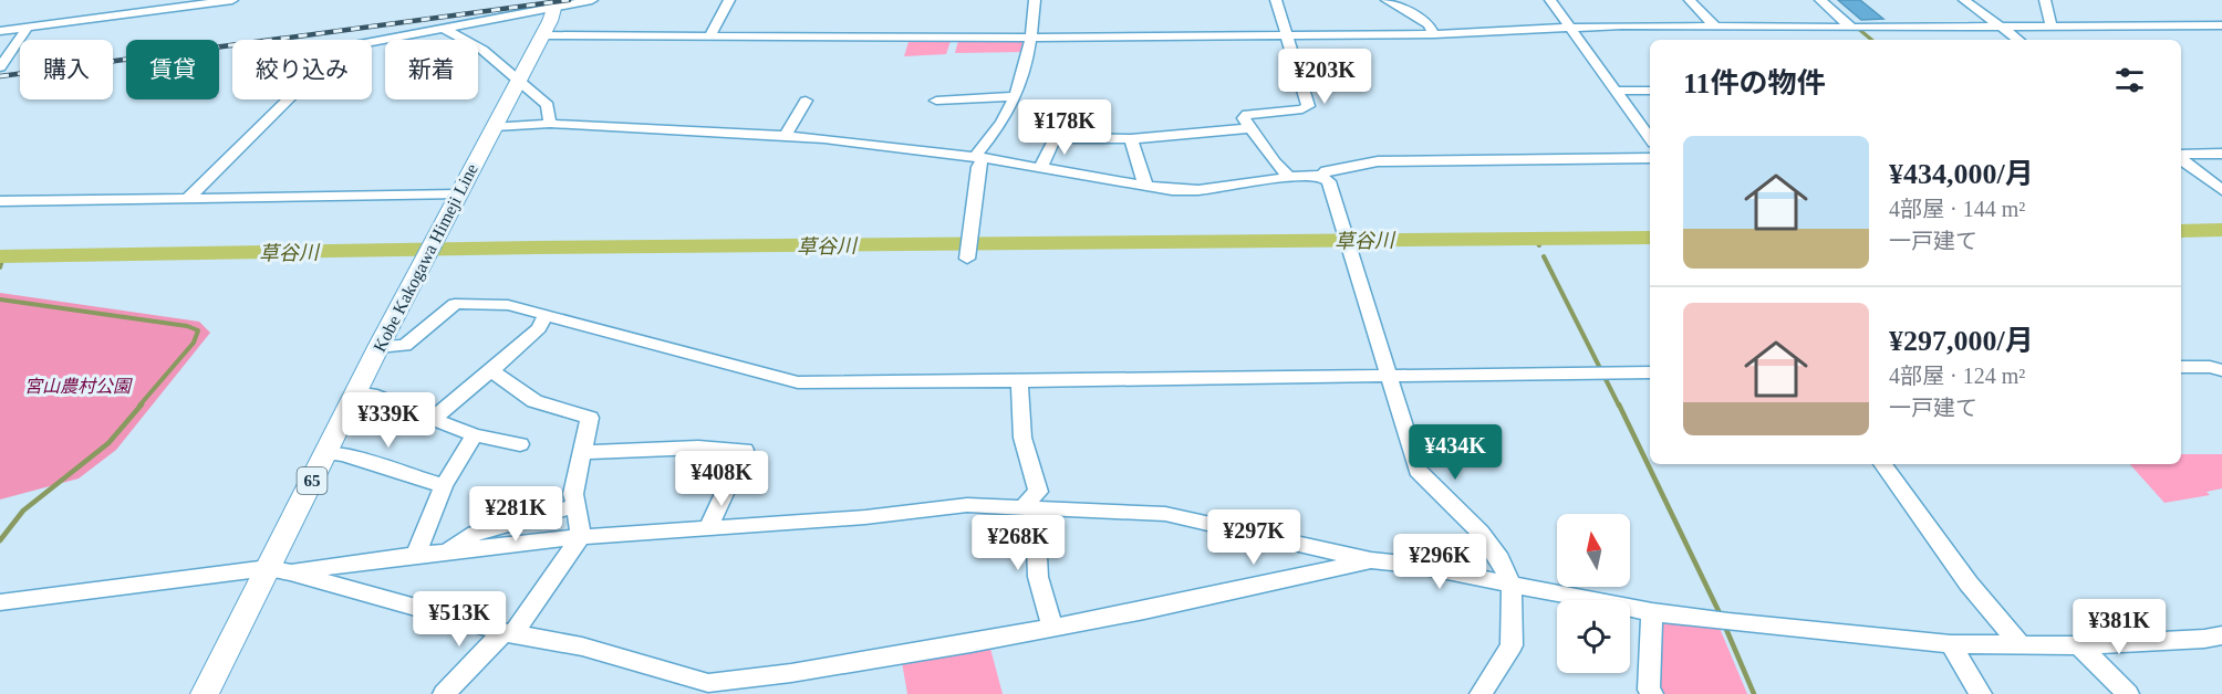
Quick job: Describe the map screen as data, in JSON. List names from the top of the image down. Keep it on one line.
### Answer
{"streets":{"main road":["Kobe Kakogawa Himeji Line","65"]},"water":["草谷川"],"parks":["宮山農村公園"],"north":"top","page":{"chip":["購入","賃貸","絞り込み","新着"],"heading":"11件の物件","price":["¥203K","¥178K","¥339K","¥434K","¥408K","¥281K","¥297K","¥268K","¥296K","¥513K","¥381K"],"list":[{"name":"¥434,000/月","note":"4部屋 · 144 m² · 一戸建て"},{"name":"¥297,000/月","note":"4部屋 · 124 m² · 一戸建て"}]}}
